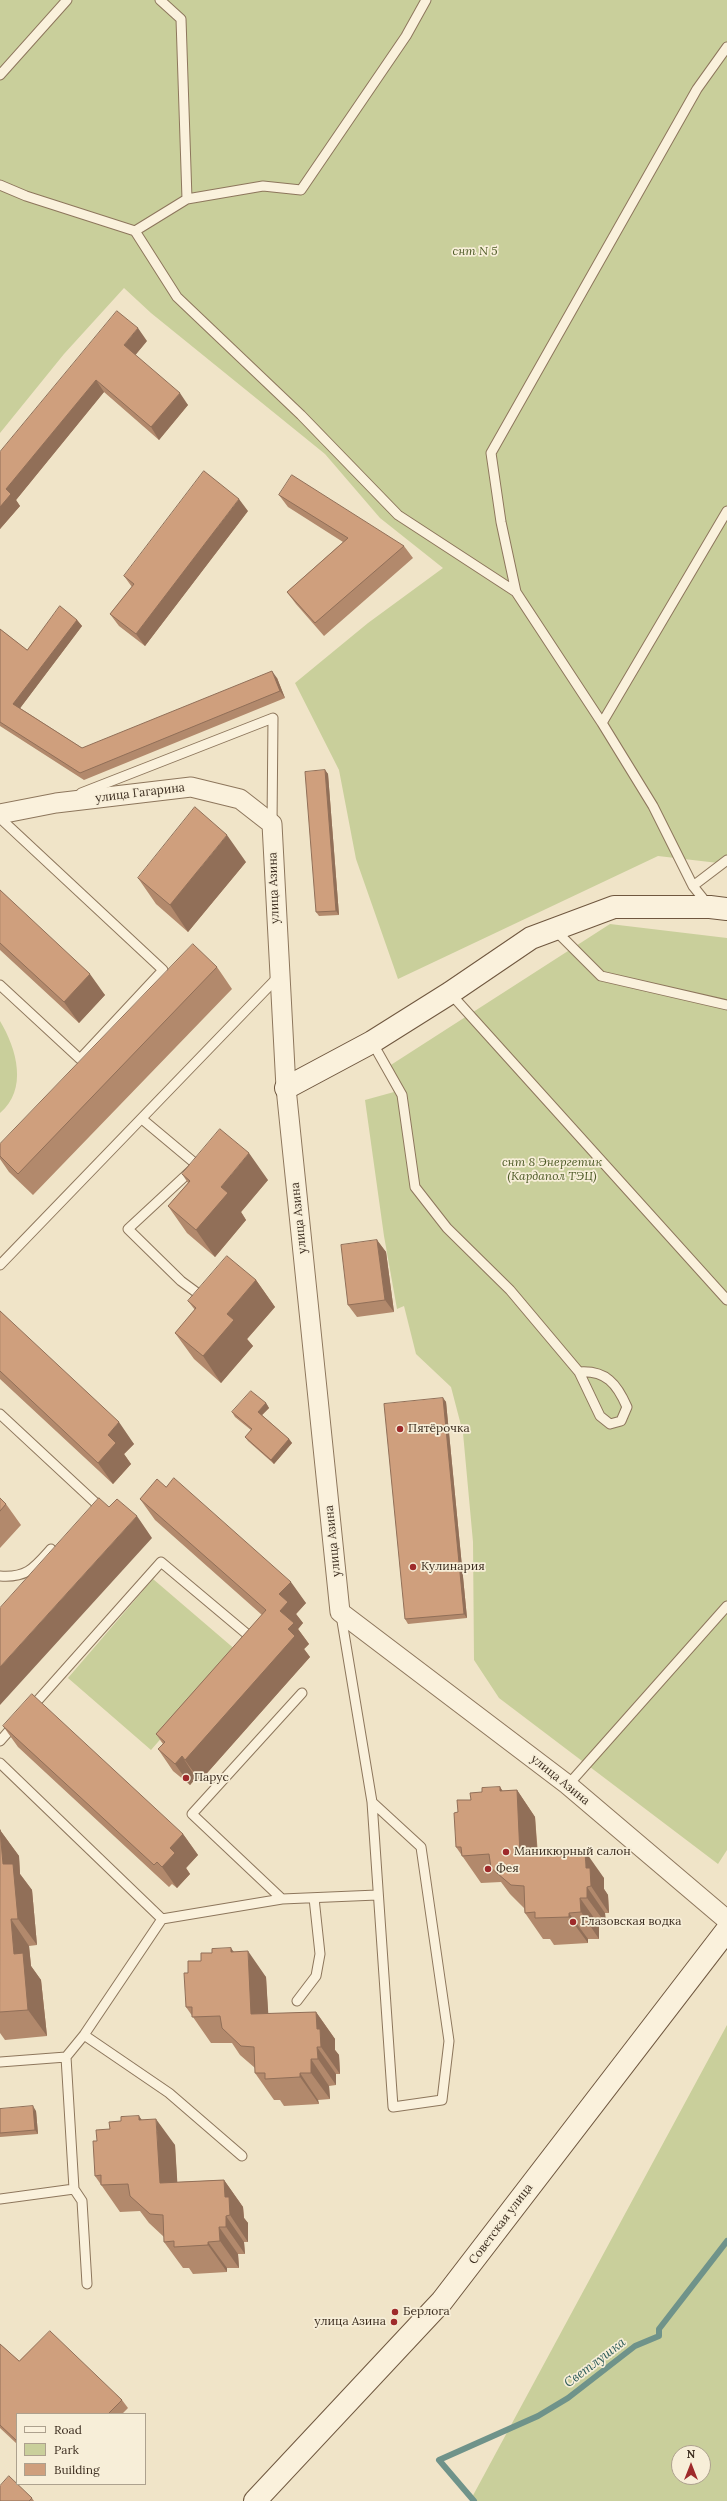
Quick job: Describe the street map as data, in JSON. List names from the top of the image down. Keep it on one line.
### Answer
{"streets":{"main road":["Советская улица"],"street":["улица Гагарина","улица Азина"]},"crossings":[["улица Гагарина","улица Азина"]],"water":["Светлушка"],"parks":["снт N 5","снт 8 Энергетик (Кардапол ТЭЦ)"],"places":["Пятёрочка","Кулинария","Парус","Маникюрный салон","Фея","Глазовская водка","Берлога","улица Азина"],"legend":["Road","Park","Building"],"north":"top"}
